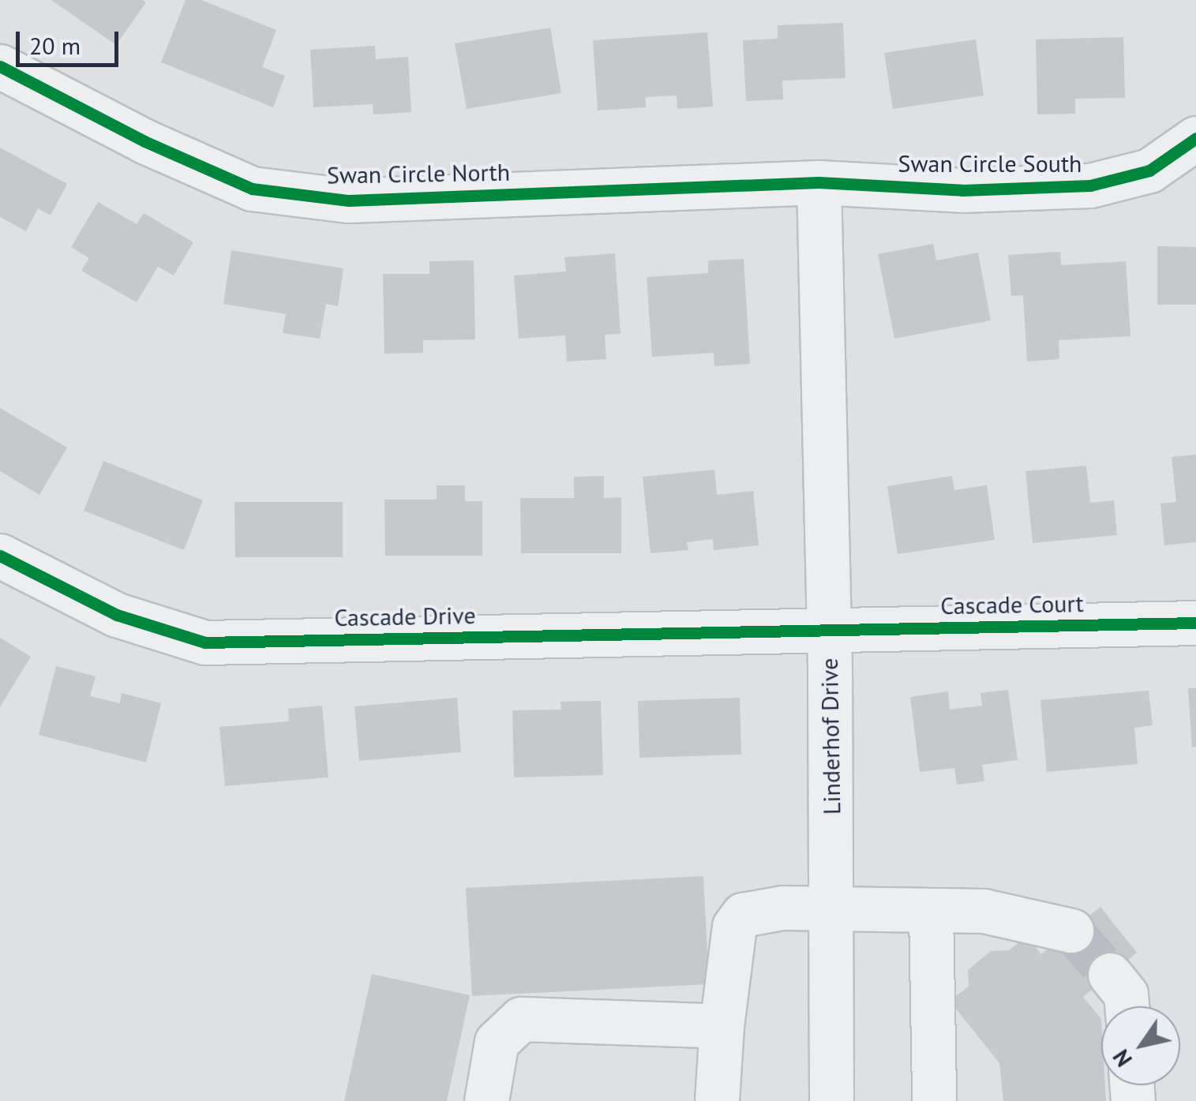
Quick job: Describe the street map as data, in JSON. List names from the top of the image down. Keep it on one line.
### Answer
{"streets":{"street":["Swan Circle South","Swan Circle North","Cascade Court","Cascade Drive","Linderhof Drive"]},"crossings":[["Swan Circle South","Swan Circle North"],["Swan Circle South","Linderhof Drive"],["Swan Circle North","Linderhof Drive"],["Cascade Court","Cascade Drive"],["Cascade Court","Linderhof Drive"],["Cascade Drive","Linderhof Drive"]],"scale_bar":"20 m","north":"bottom left"}
